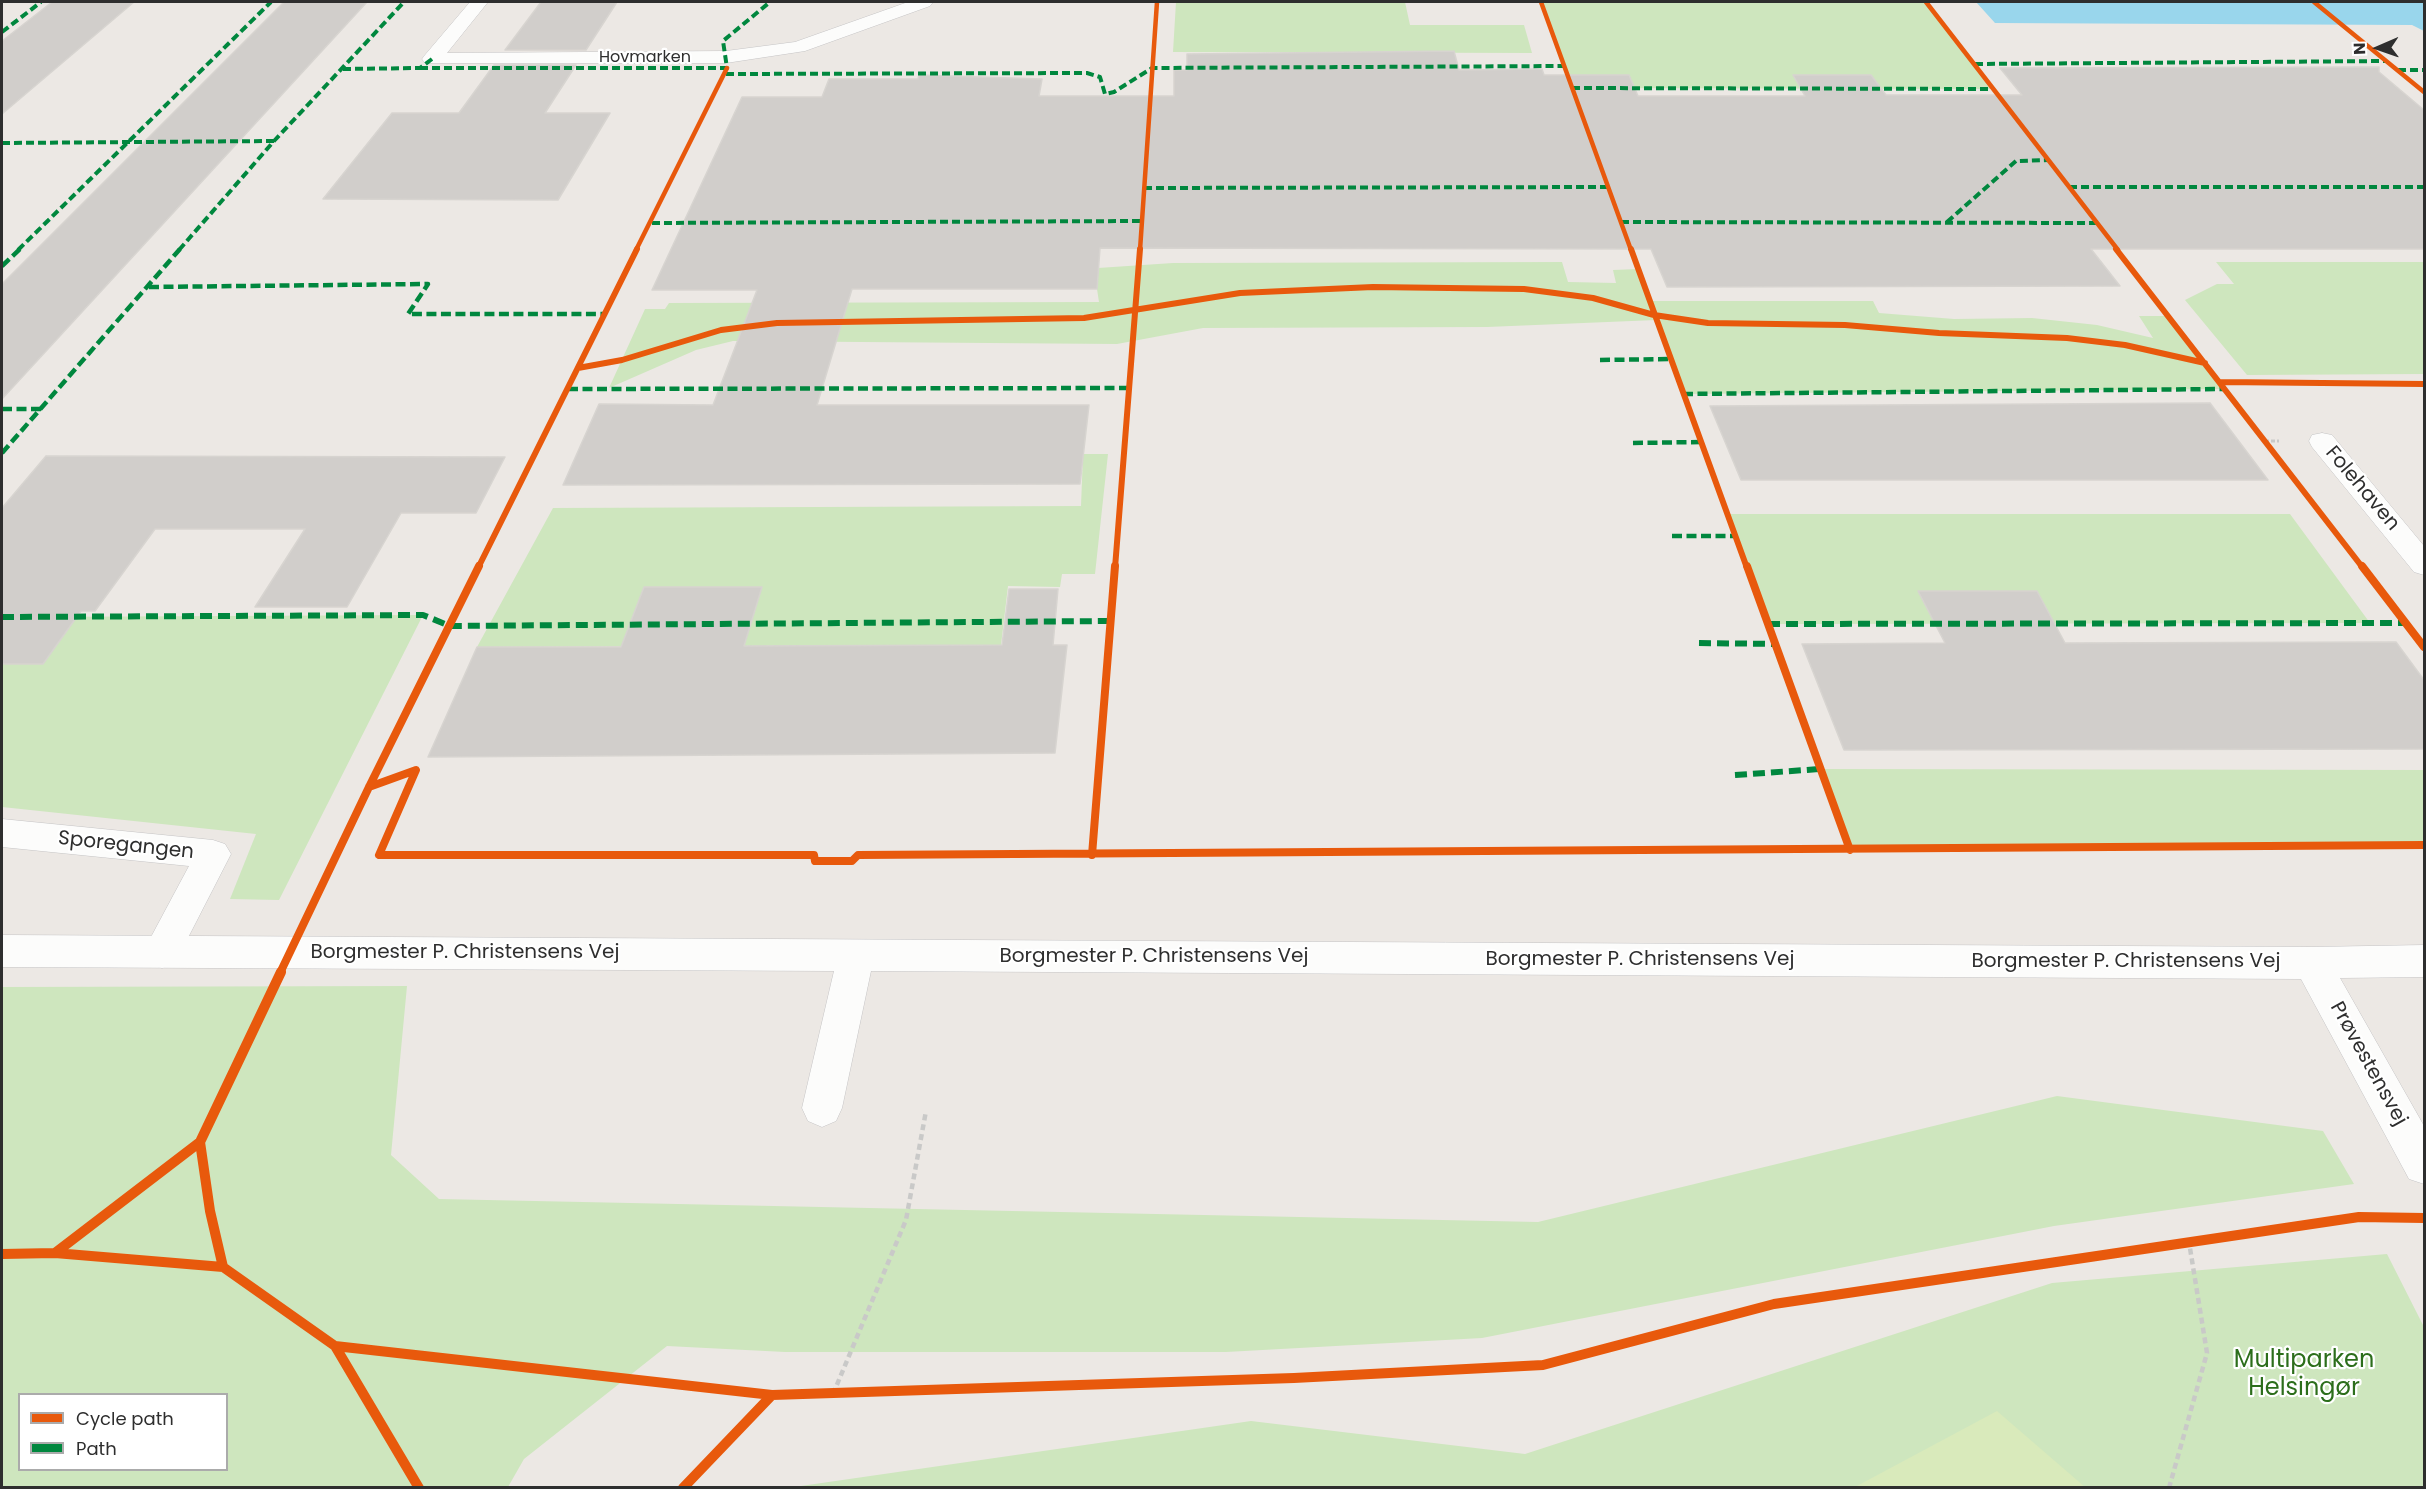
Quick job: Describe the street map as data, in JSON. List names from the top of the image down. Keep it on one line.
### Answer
{"streets":{"street":["Hovmarken","Folehaven","Sporegangen","Borgmester P. Christensens Vej","Prøvestensvej"]},"crossings":[["Sporegangen","Borgmester P. Christensens Vej"],["Borgmester P. Christensens Vej","Prøvestensvej"]],"parks":["Multiparken Helsingør"],"legend":["Cycle path","Path"],"north":"left"}
